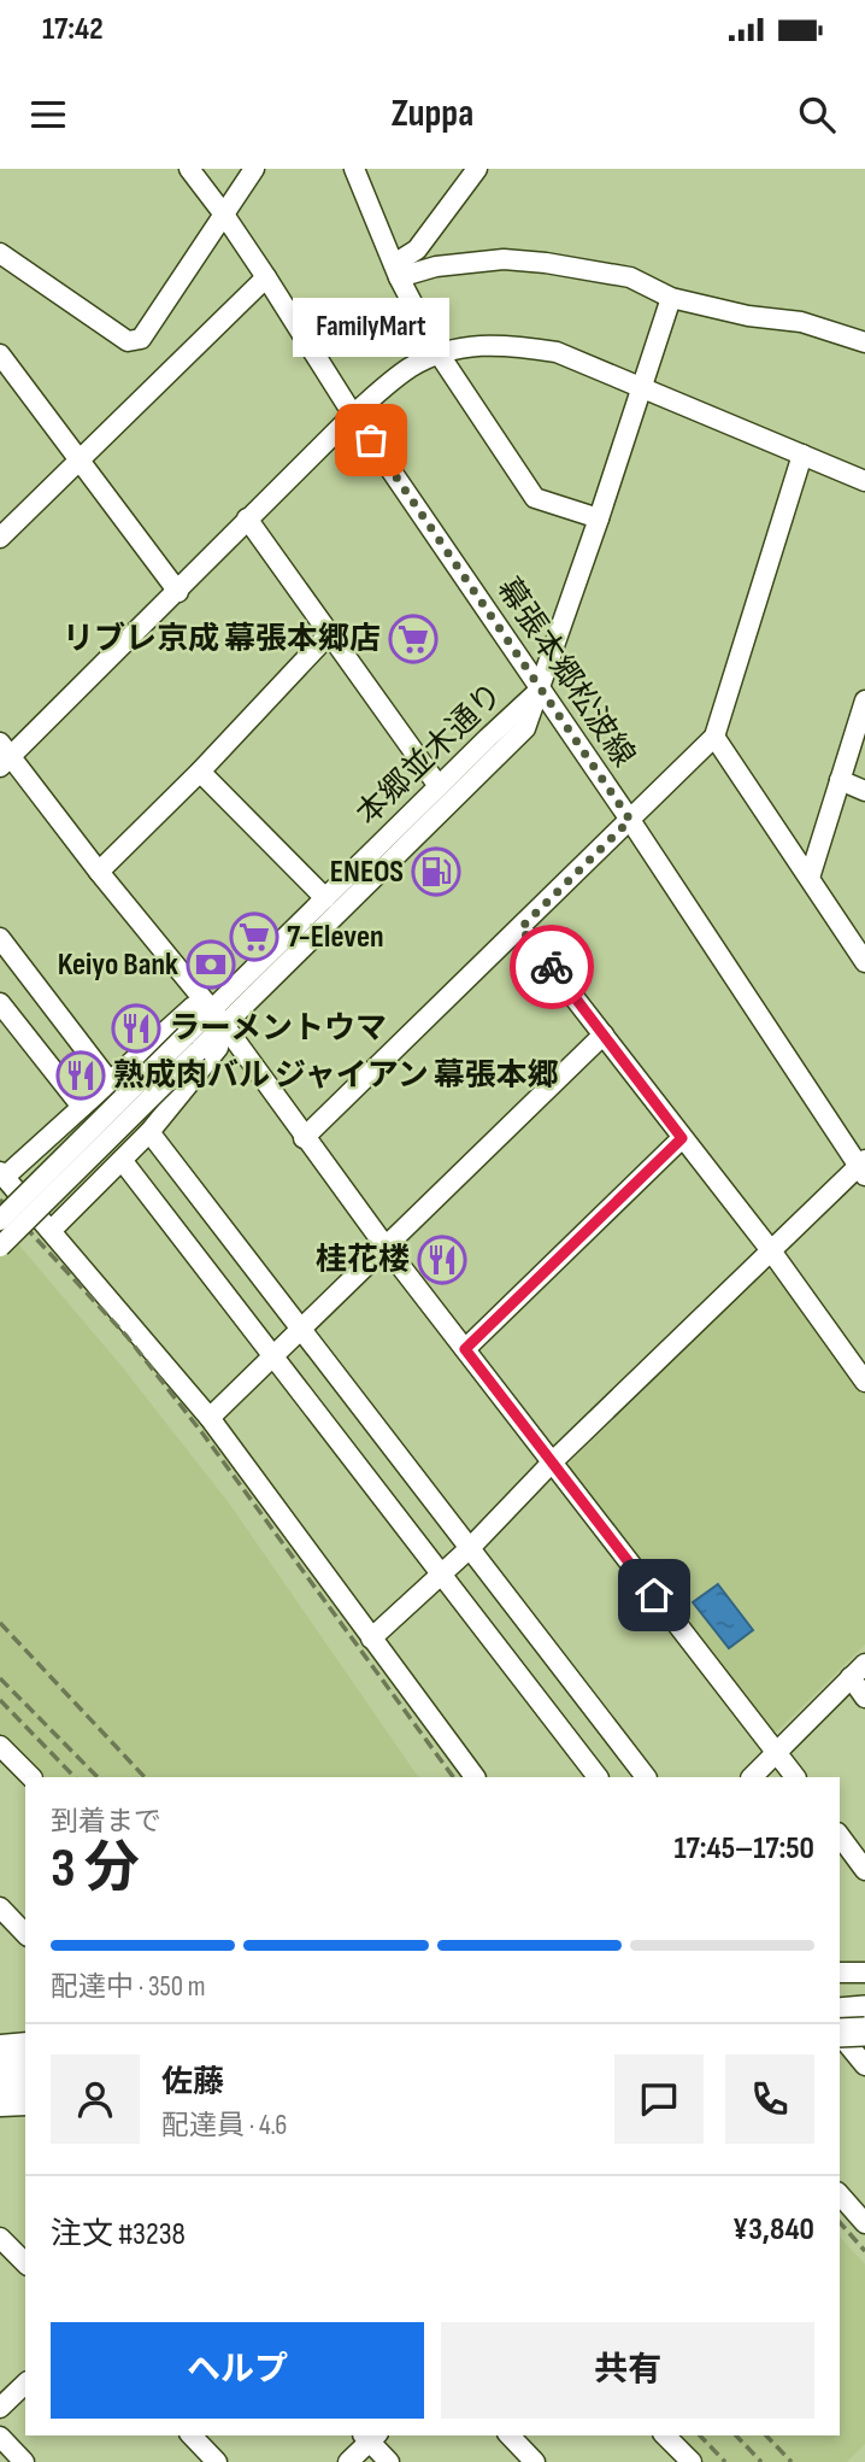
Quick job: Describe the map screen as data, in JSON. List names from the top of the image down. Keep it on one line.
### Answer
{"streets":{"street":["幕張本郷松波線","本郷並木通り"]},"crossings":[["幕張本郷松波線","本郷並木通り"]],"places":{"other":["FamilyMart"],"supermarket":["リブレ京成 幕張本郷店","7-Eleven"],"fuel station":["ENEOS"],"bank":["Keiyo Bank"],"restaurant":["ラーメントウマ","熟成肉バル ジャイアン 幕張本郷","桂花楼"]},"page":{"status":"17:42","header":"Zuppa","bubble":"FamilyMart","heading":["3 分","到着まで","17:45–17:50"],"panel":["佐藤","配達員 · 4.6","注文 #3238","¥3,840"],"bar":"配達中 · 350 m","buttons":["ヘルプ","共有"]}}
